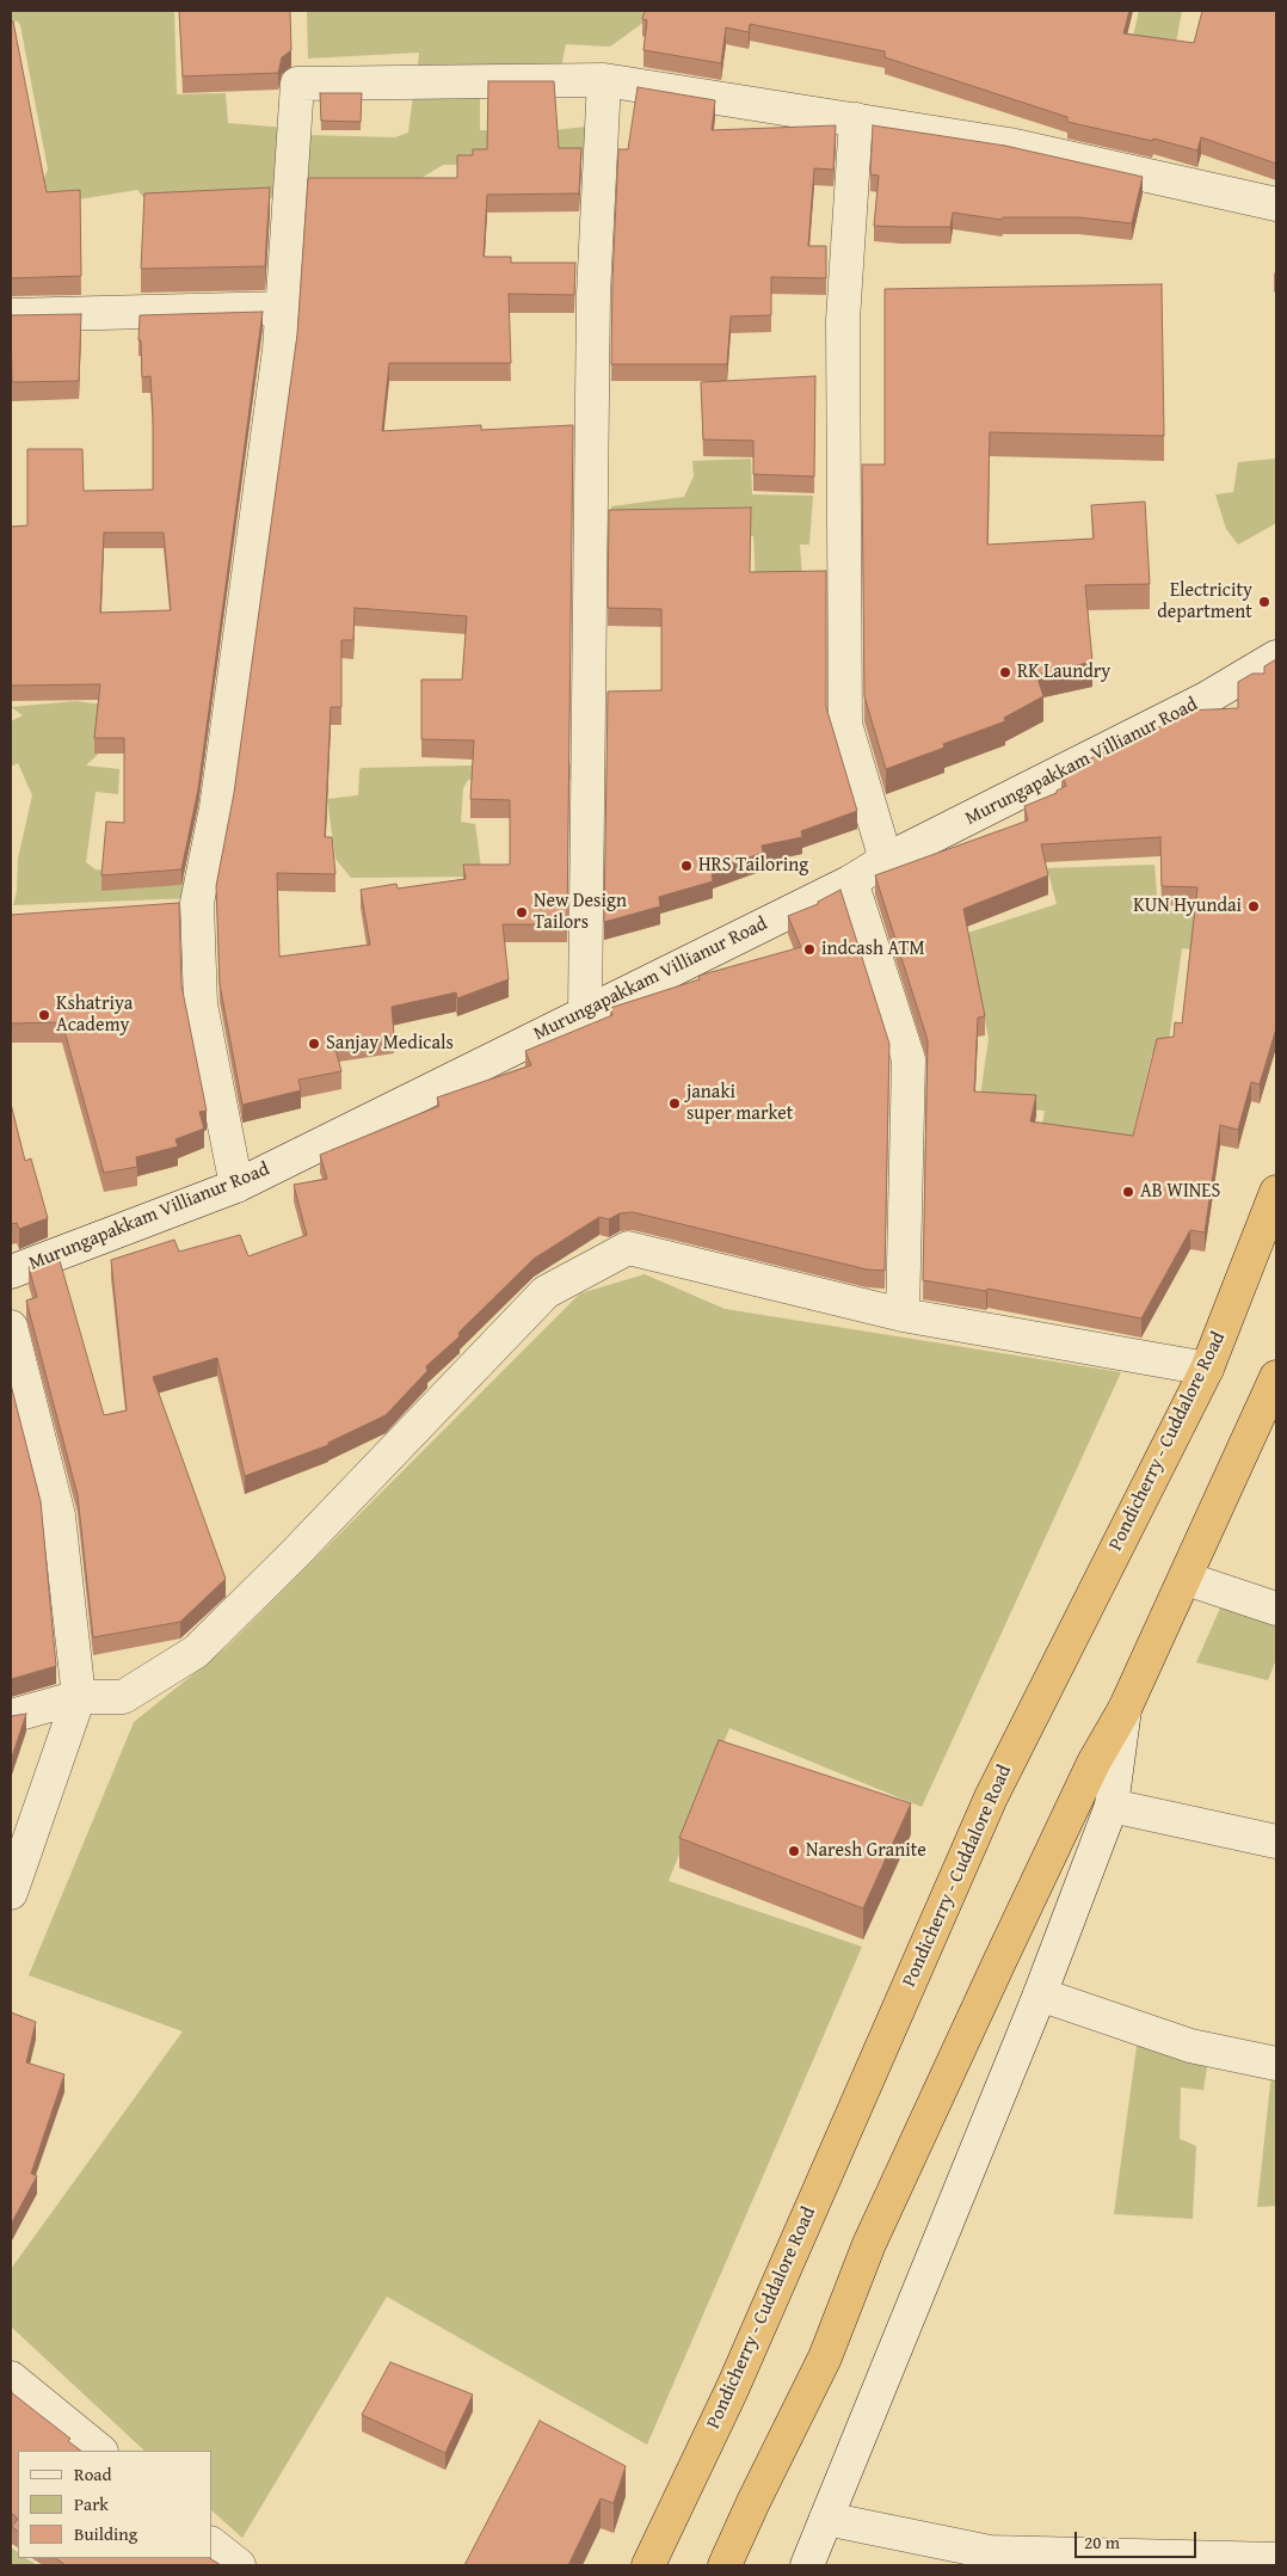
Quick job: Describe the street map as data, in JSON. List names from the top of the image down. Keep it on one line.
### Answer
{"streets":{"highway":["Pondicherry - Cuddalore Road"],"street":["Murungapakkam Villianur Road"]},"places":["Electricity department","RK Laundry","HRS Tailoring","KUN Hyundai","New Design Tailors","indcash ATM","Kshatriya Academy","Sanjay Medicals","janaki super market","AB WINES","Naresh Granite"],"legend":["Road","Park","Building"],"scale_bar":"20 m"}
